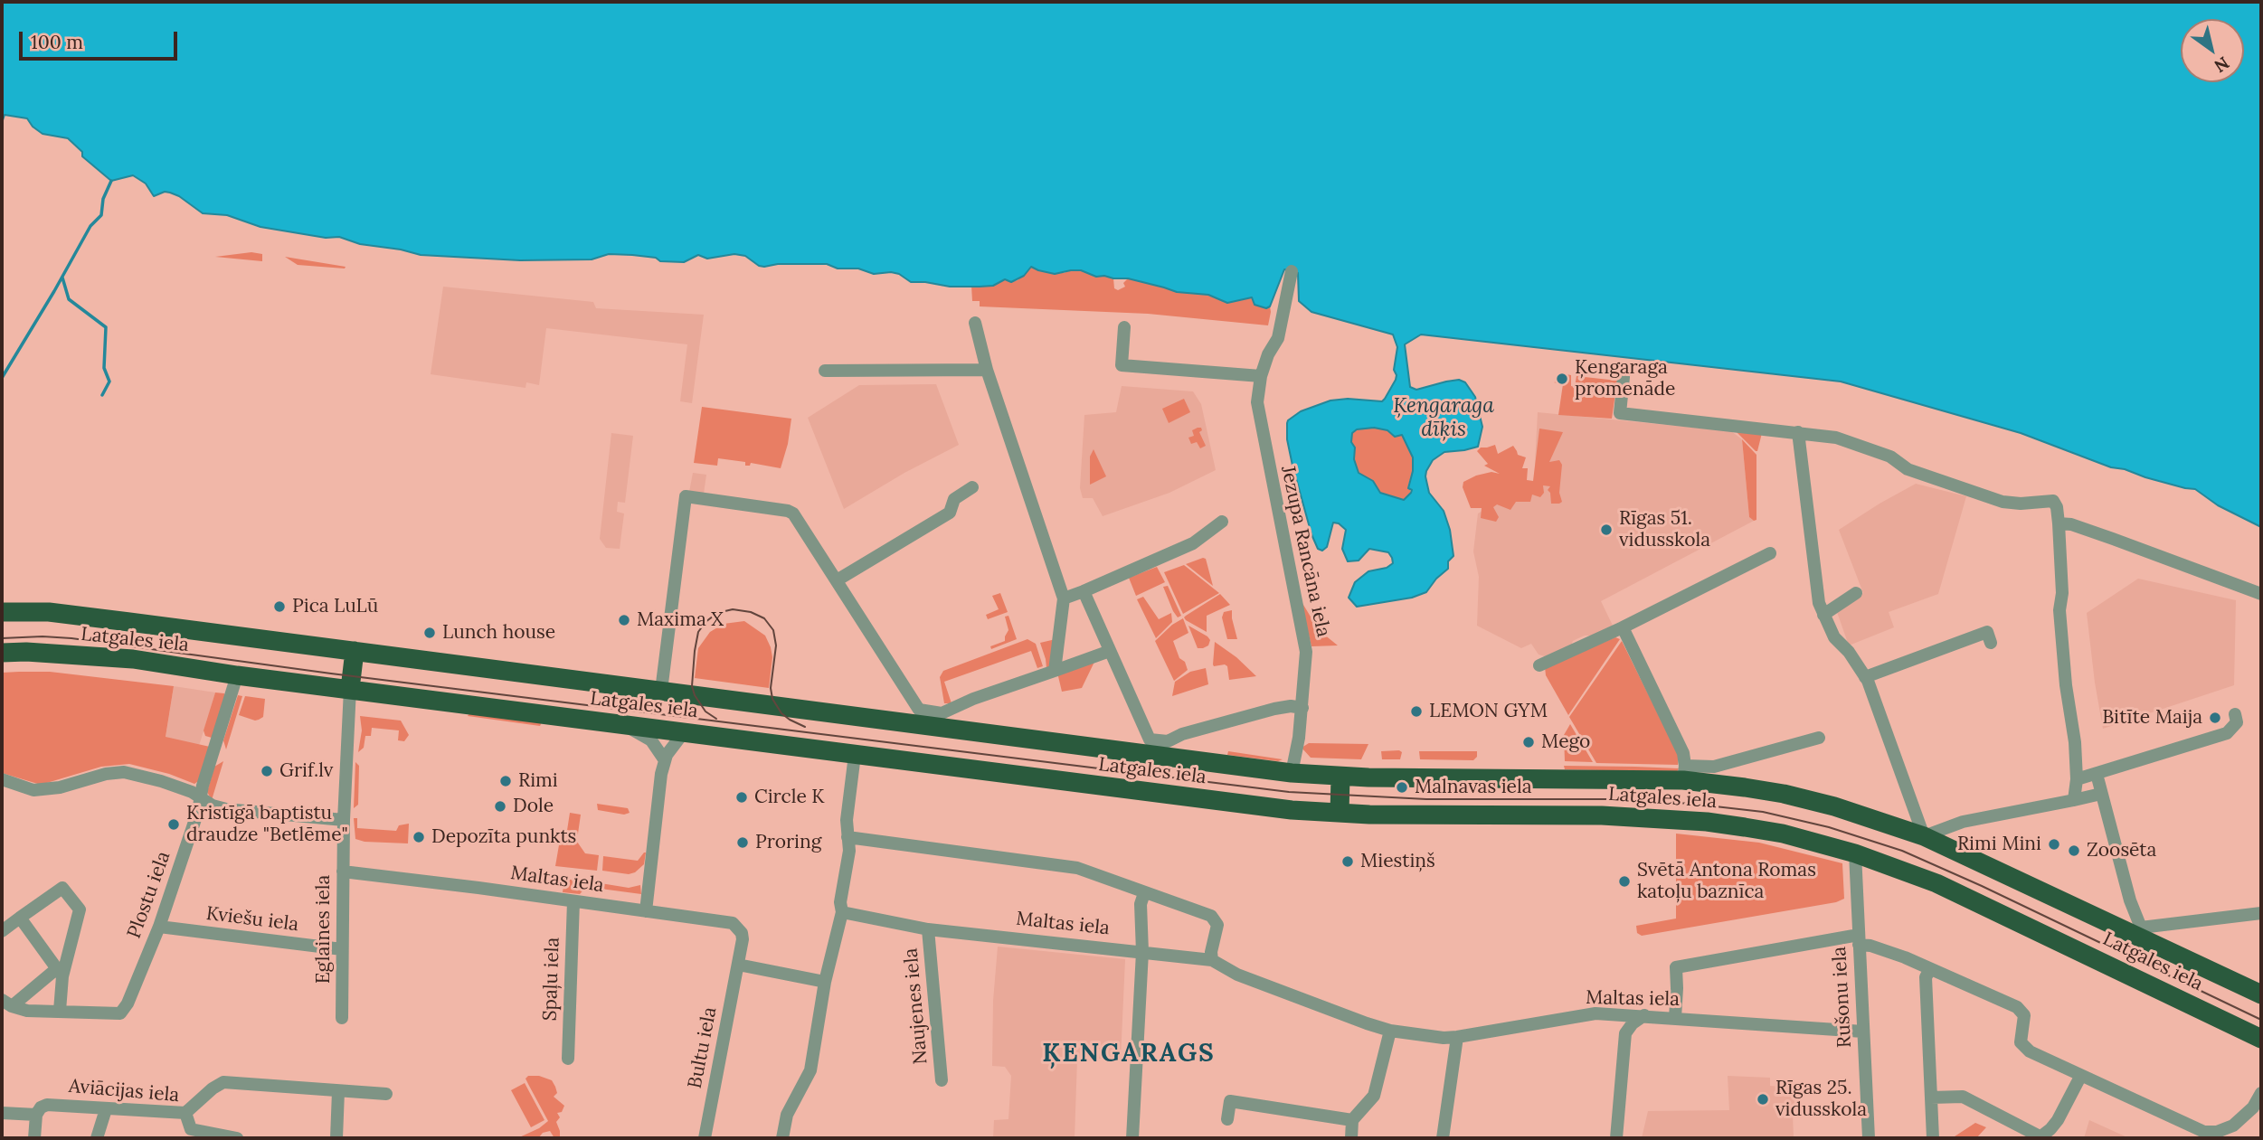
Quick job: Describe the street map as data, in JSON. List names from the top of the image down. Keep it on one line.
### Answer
{"streets":{"highway":["Latgales iela"],"street":["Jezupa Rancāna iela","Maltas iela","Plostu iela","Kviešu iela","Eglaines iela","Spaļu iela","Rušonu iela","Naujenes iela","Bultu iela","Aviācijas iela"]},"crossings":[["Jezupa Rancāna iela","Latgales iela"],["Latgales iela","Plostu iela"],["Latgales iela","Eglaines iela"],["Latgales iela","Rušonu iela"],["Maltas iela","Eglaines iela"],["Maltas iela","Spaļu iela"],["Maltas iela","Rušonu iela"],["Maltas iela","Naujenes iela"],["Maltas iela","Bultu iela"],["Plostu iela","Kviešu iela"],["Kviešu iela","Eglaines iela"]],"districts":["ĶENGARAGS"],"water":["Ķengaraga dīķis"],"places":["Ķengaraga promenāde","Rīgas 51. vidusskola","Pica LuLū","Maxima X","Lunch house","LEMON GYM","Bitīte Maija","Mego","Grif.lv","Rimi","Malnavas iela","Circle K","Dole","Kristīgā baptistu draudze \"Betlēme\"","Depozīta punkts","Proring","Rimi Mini","Zoosēta","Miestiņš","Svētā Antona Romas katoļu baznīca","Rīgas 25. vidusskola"],"scale_bar":"100 m","north":"bottom right"}
